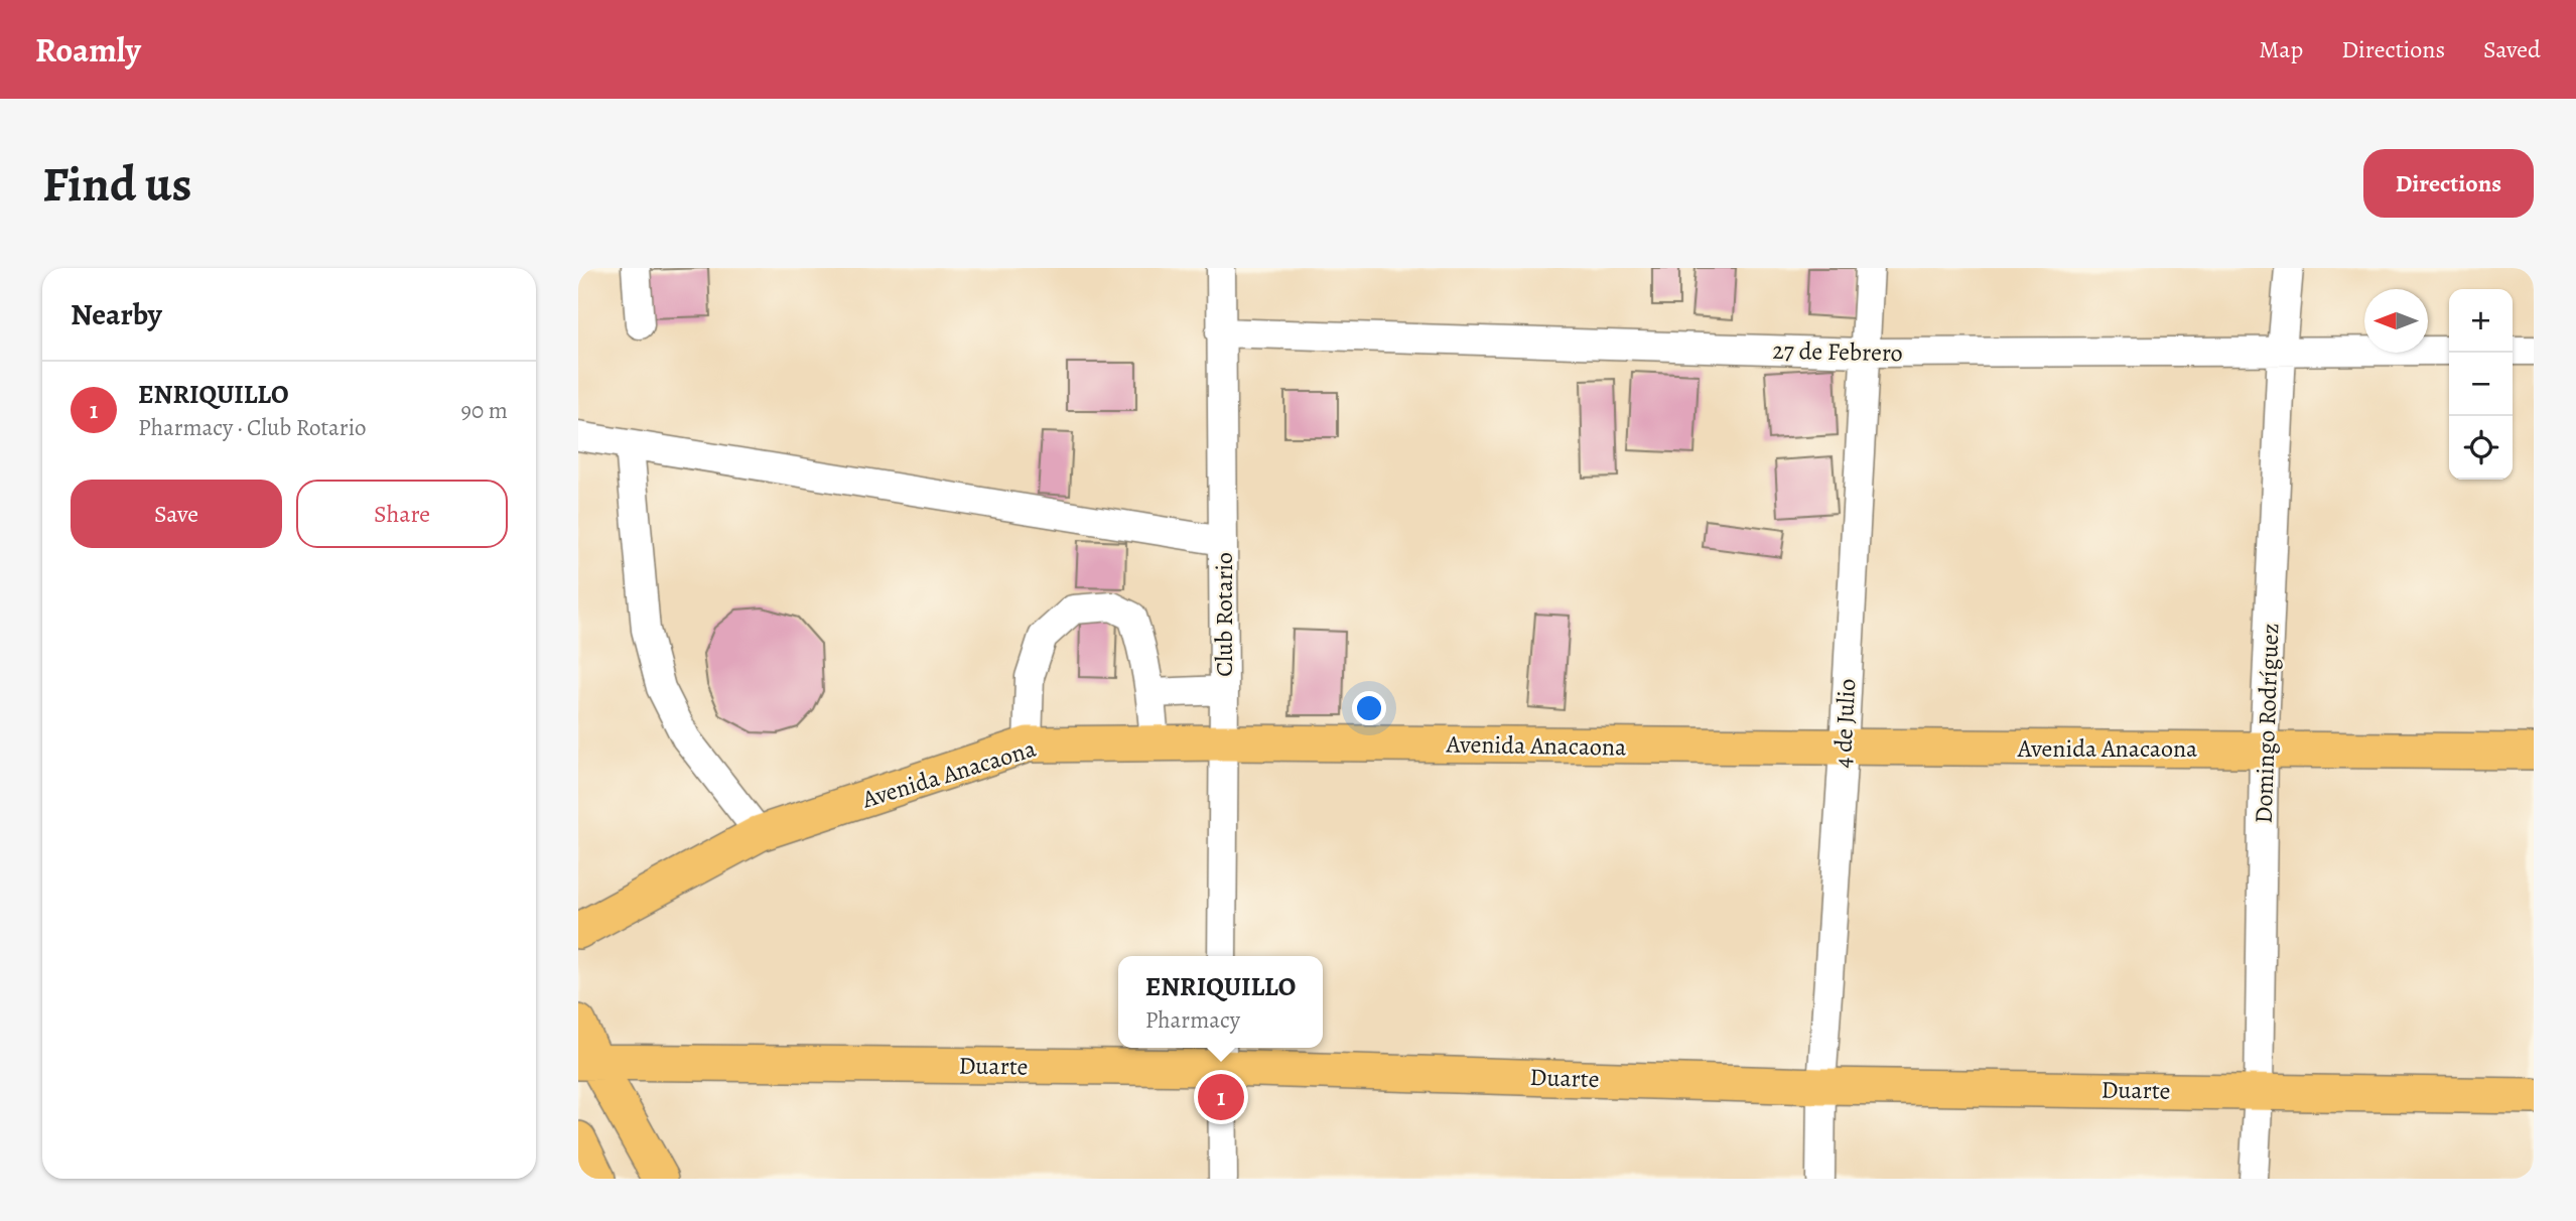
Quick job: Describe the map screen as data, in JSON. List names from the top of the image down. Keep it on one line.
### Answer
{"streets":{"main road":["Avenida Anacaona","Duarte"],"street":["27 de Febrero","Club Rotario","4 de Julio","Domingo Rodríguez"]},"crossings":[["27 de Febrero","Club Rotario"],["27 de Febrero","4 de Julio"],["27 de Febrero","Domingo Rodríguez"],["Club Rotario","Avenida Anacaona"],["4 de Julio","Avenida Anacaona"],["4 de Julio","Duarte"],["Domingo Rodríguez","Avenida Anacaona"],["Domingo Rodríguez","Duarte"]],"north":"left","page":{"header":"Roamly","nav":["Map","Directions","Saved"],"buttons":["Directions",["Save","Share"]],"title":"Find us","heading":"Nearby","map_buttons":["+","−"],"list":[{"mark":"1","name":"ENRIQUILLO","note":"Pharmacy · Club Rotario","value":"90 m"}],"popup":["ENRIQUILLO","Pharmacy"],"pins":"1"}}
